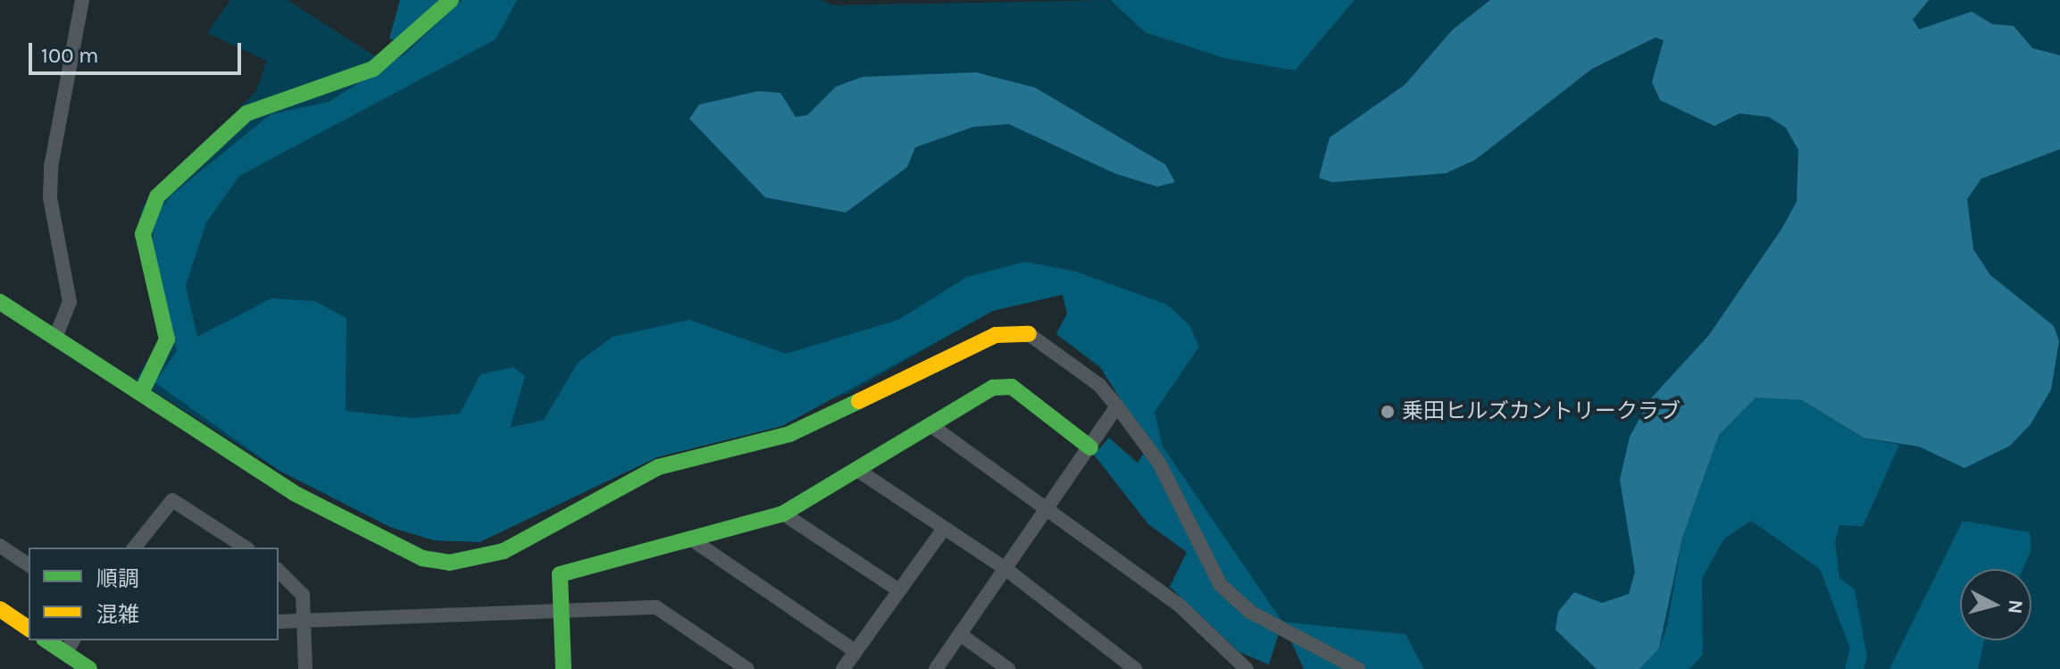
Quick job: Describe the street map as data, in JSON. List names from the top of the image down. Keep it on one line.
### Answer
{"places":["乗田ヒルズカントリークラブ"],"legend":["順調","混雑"],"scale_bar":"100 m","north":"right"}
